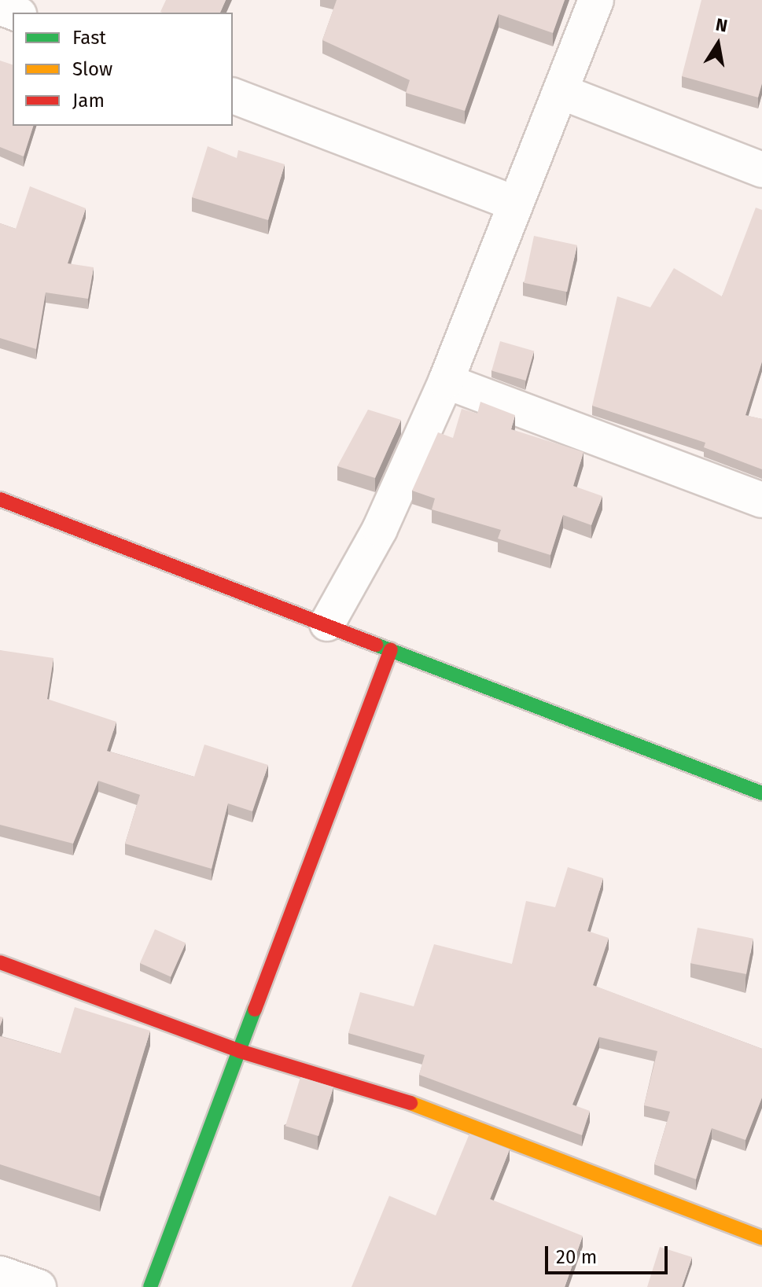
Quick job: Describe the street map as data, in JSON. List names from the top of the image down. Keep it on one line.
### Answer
{"legend":["Fast","Slow","Jam"],"scale_bar":"20 m","north":"top"}
